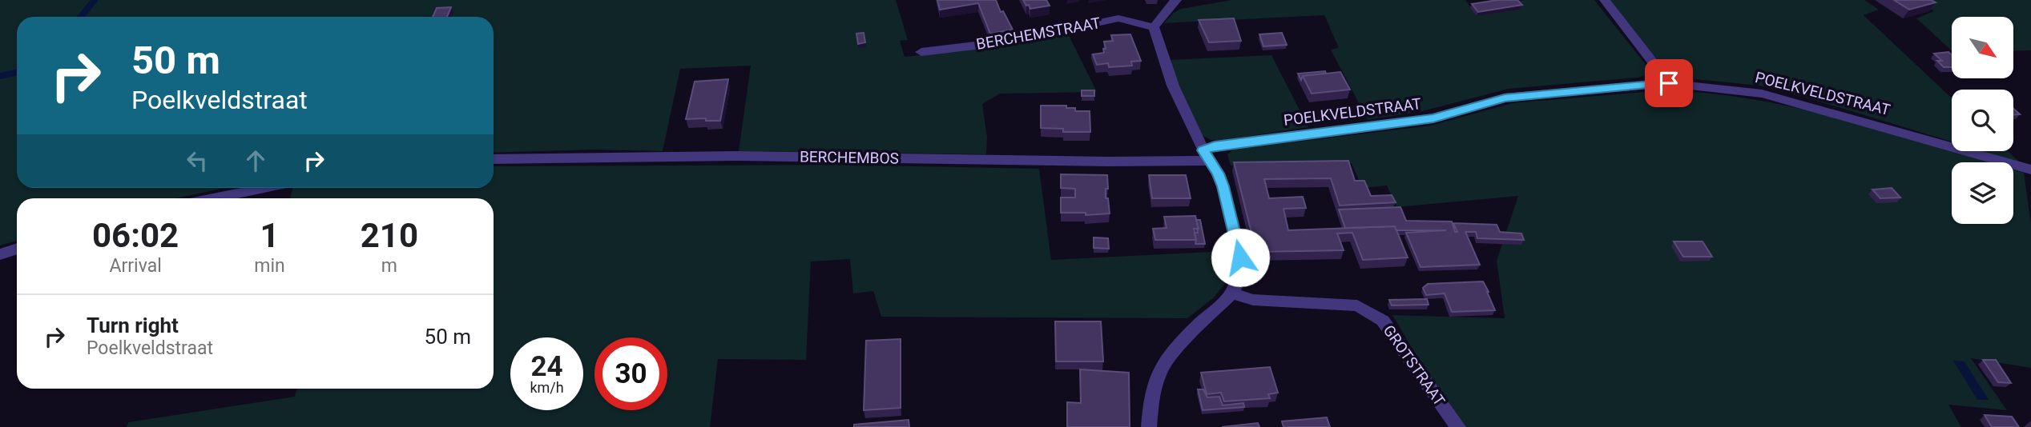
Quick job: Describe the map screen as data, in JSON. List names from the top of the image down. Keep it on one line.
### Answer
{"streets":{"street":["BERCHEMSTRAAT","POELKVELDSTRAAT","BERCHEMBOS","GROTSTRAAT"]},"crossings":[["POELKVELDSTRAAT","BERCHEMBOS"]],"north":"bottom right","page":{"turn":["50 m","Poelkveldstraat"],"eta":["06:02","Arrival","1","min","210","m"],"list":[{"name":"Turn right","note":"Poelkveldstraat","value":"50 m"}],"speed":"24 km/h","limit":"30"}}
